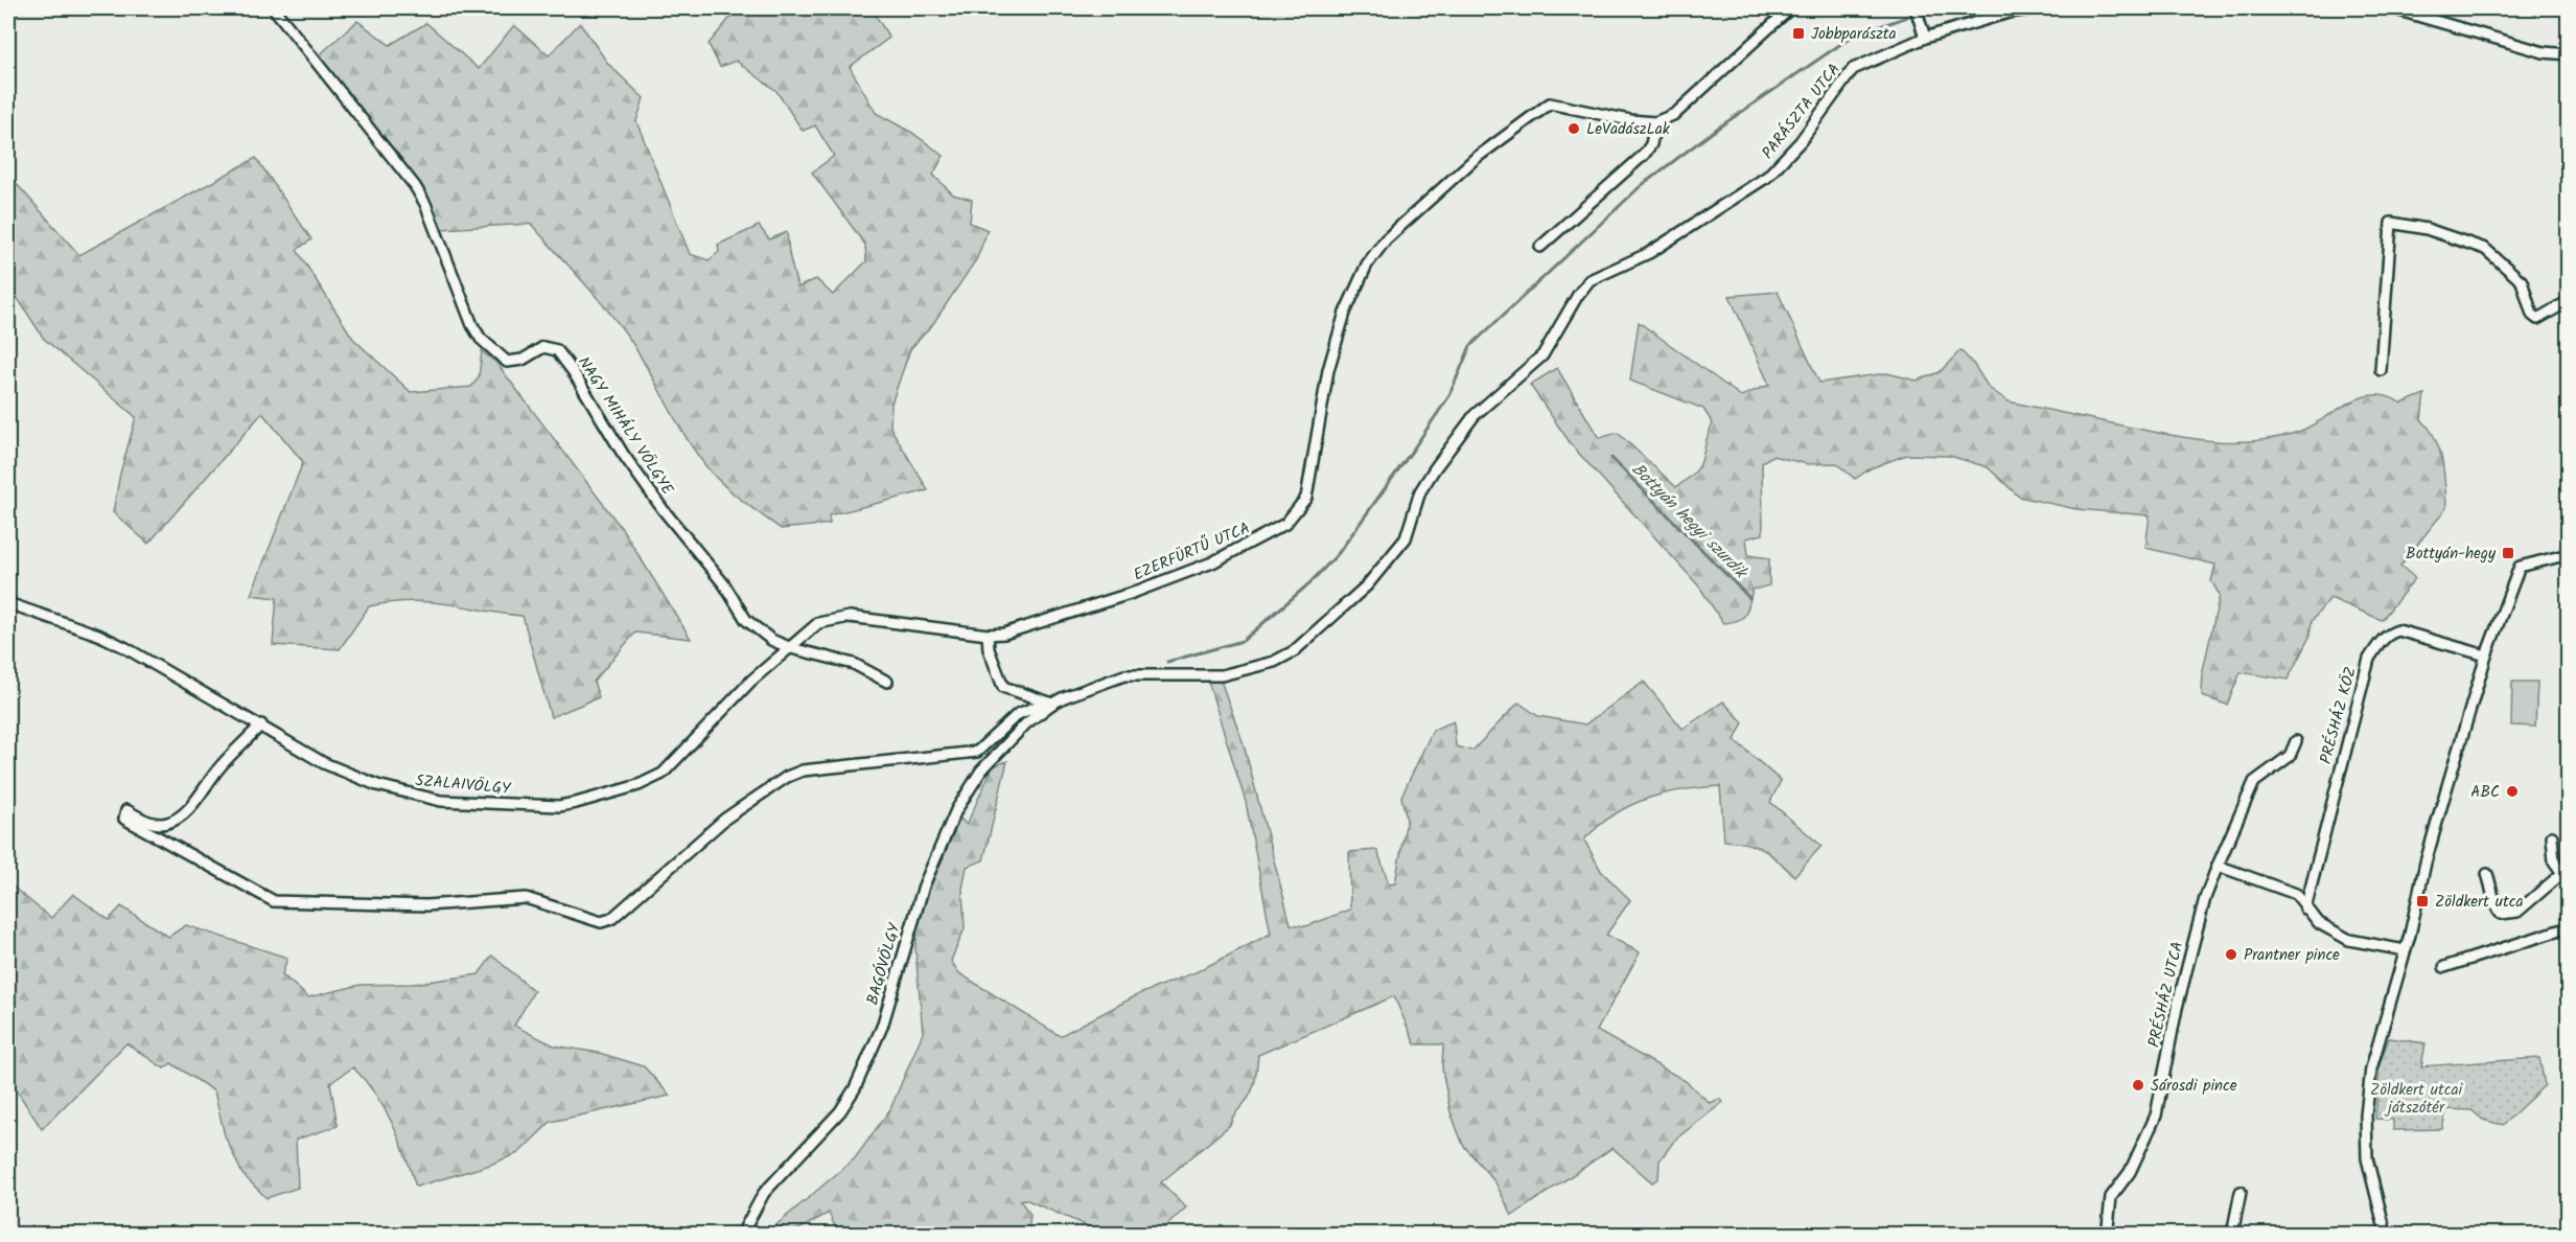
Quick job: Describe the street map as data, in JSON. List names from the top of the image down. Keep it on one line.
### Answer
{"streets":{"street":["PARÁSZTA UTCA","NAGY MIHÁLY VÖLGYE","EZERFÜRTŰ UTCA","PRÉSHÁZ KÖZ","SZALAIVÖLGY","BAGÓVÖLGY","PRÉSHÁZ UTCA"]},"crossings":[["PARÁSZTA UTCA","BAGÓVÖLGY"],["NAGY MIHÁLY VÖLGYE","EZERFÜRTŰ UTCA"],["NAGY MIHÁLY VÖLGYE","SZALAIVÖLGY"],["EZERFÜRTŰ UTCA","SZALAIVÖLGY"]],"water":["Bottyán hegyi szurdik"],"parks":["Zöldkert utcai játszótér"],"places":{"transit":["Jobbparászta","Bottyán-hegy","Zöldkert utca"],"other":["LeVadászLak","ABC","Prantner pince","Sárosdi pince"]}}
